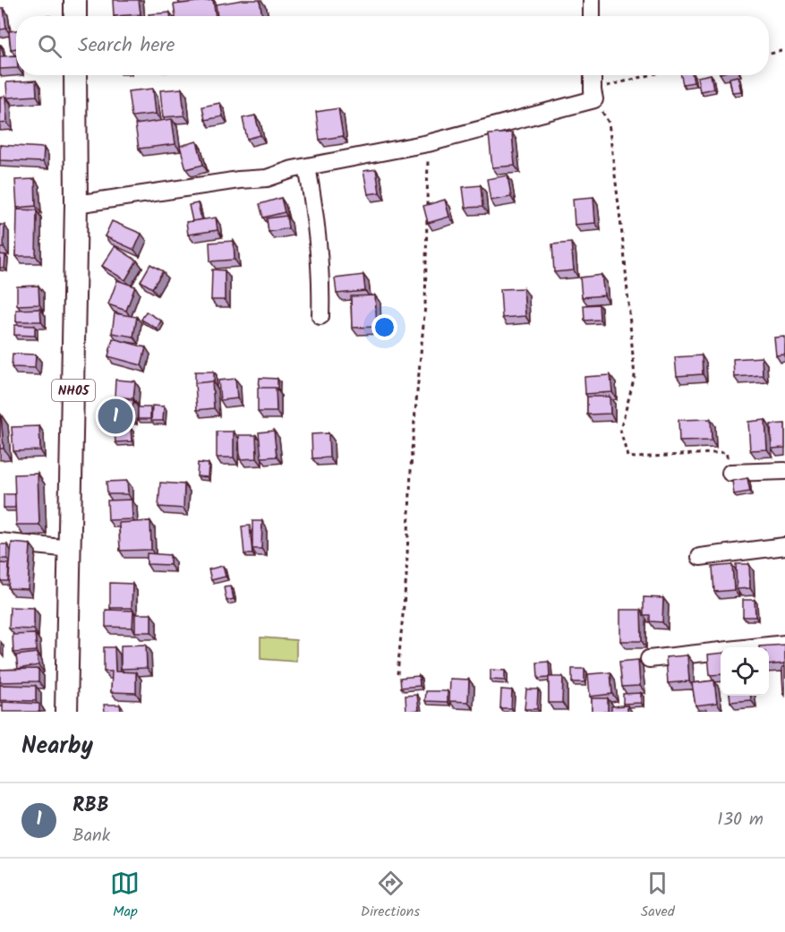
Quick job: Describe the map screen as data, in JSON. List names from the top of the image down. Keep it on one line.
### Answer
{"streets":{"main road":["NH05"]},"page":{"search":"Search here","pins":"1","heading":"Nearby","list":[{"mark":"1","name":"RBB","note":"Bank","value":"130 m"}],"nav":["Map","Directions","Saved"]}}
